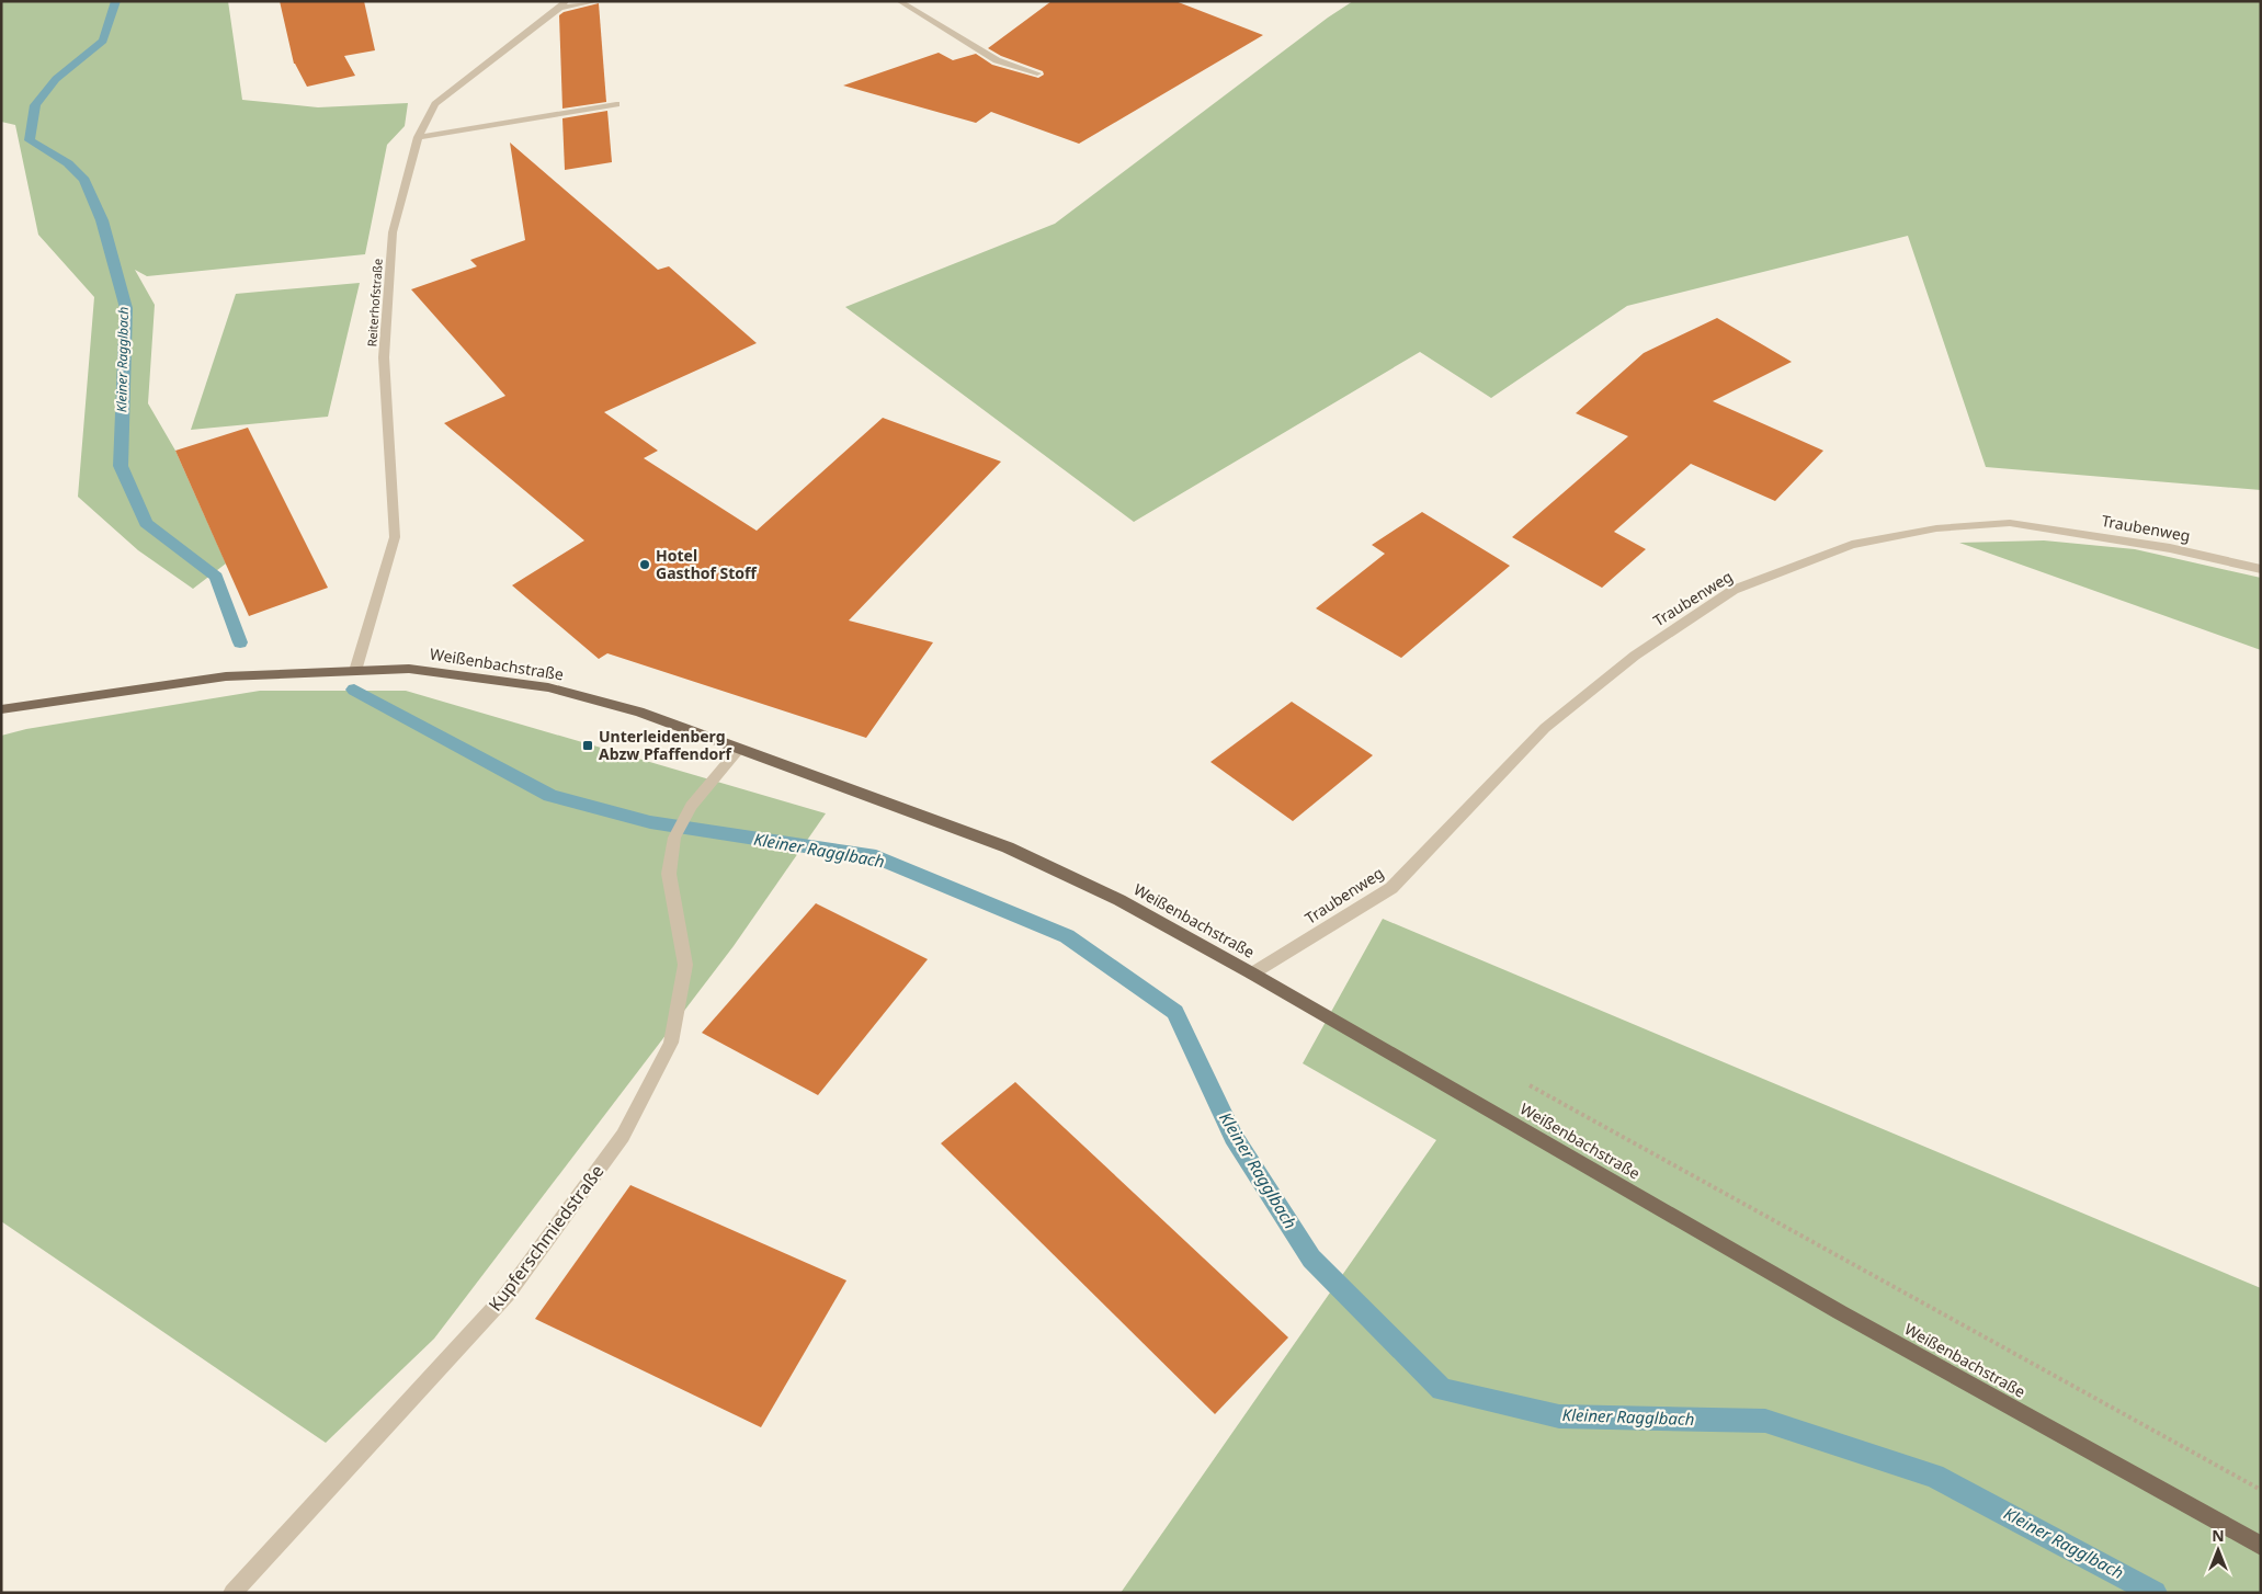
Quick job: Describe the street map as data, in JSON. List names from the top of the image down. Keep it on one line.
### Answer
{"streets":{"main road":["Weißenbachstraße"],"street":["Reiterhofstraße","Traubenweg","Kupferschmiedstraße"]},"crossings":[["Reiterhofstraße","Weißenbachstraße"],["Traubenweg","Weißenbachstraße"],["Weißenbachstraße","Kupferschmiedstraße"]],"water":["Kleiner Ragglbach"],"places":{"other":["Hotel Gasthof Stoff"],"transit":["Unterleidenberg Abzw Pfaffendorf"]},"north":"top"}
